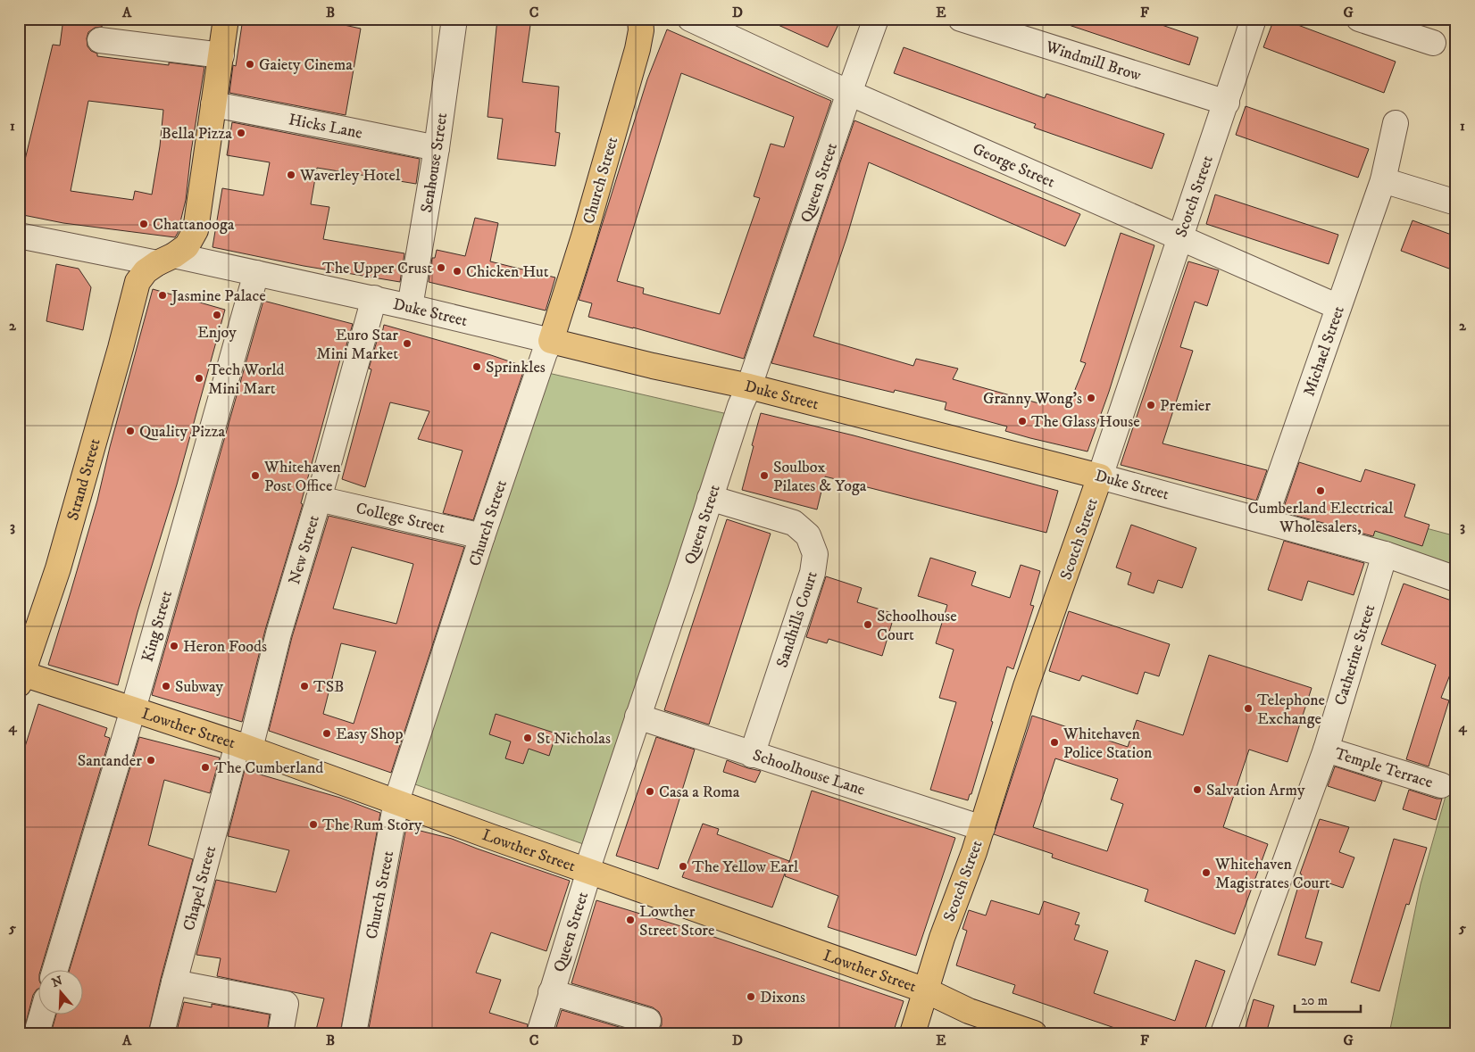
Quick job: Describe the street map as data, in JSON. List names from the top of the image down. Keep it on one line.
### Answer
{"streets":{"main road":["Church Street","Scotch Street","Duke Street","Strand Street","Lowther Street"],"street":["Windmill Brow","Hicks Lane","Senhouse Street","George Street","Queen Street","Michael Street","College Street","New Street","Sandhills Court","King Street","Catherine Street","Temple Terrace","Schoolhouse Lane","Chapel Street"]},"crossings":[["Windmill Brow","Scotch Street"],["Hicks Lane","Senhouse Street"],["Senhouse Street","Duke Street"],["George Street","Queen Street"],["George Street","Scotch Street"],["George Street","Michael Street"],["Church Street","Duke Street"],["Church Street","College Street"],["Church Street","Lowther Street"],["Queen Street","Duke Street"],["Queen Street","Sandhills Court"],["Queen Street","Lowther Street"],["Queen Street","Schoolhouse Lane"],["Scotch Street","Duke Street"],["Scotch Street","Lowther Street"],["Scotch Street","Schoolhouse Lane"],["Duke Street","Michael Street"],["Duke Street","Strand Street"],["Duke Street","New Street"],["Duke Street","King Street"],["Duke Street","Catherine Street"],["Strand Street","Lowther Street"],["College Street","New Street"],["New Street","Lowther Street"],["New Street","Chapel Street"],["Sandhills Court","Schoolhouse Lane"],["King Street","Lowther Street"],["Catherine Street","Temple Terrace"],["Lowther Street","Chapel Street"]],"places":["Gaiety Cinema","Bella Pizza","Waverley Hotel","Chattanooga","The Upper Crust","Chicken Hut","Jasmine Palace","Enjoy","Euro Star Mini Market","Sprinkles","Tech World Mini Mart","Granny Wong's","Premier","The Glass House","Quality Pizza","Whitehaven Post Office","Soulbox Pilates & Yoga","Cumberland Electrical Wholesalers,","Schoolhouse Court","Heron Foods","Subway","TSB","Telephone Exchange","Easy Shop","St Nicholas","Whitehaven Police Station","Santander","The Cumberland","Salvation Army","Casa a Roma","The Rum Story","The Yellow Earl","Whitehaven Magistrates Court","Lowther Street Store","Dixons"],"scale_bar":"20 m","north":"top","grid":{"columns":["A","B","C","D","E","F","G"],"rows":["1","2","3","4","5"]}}
